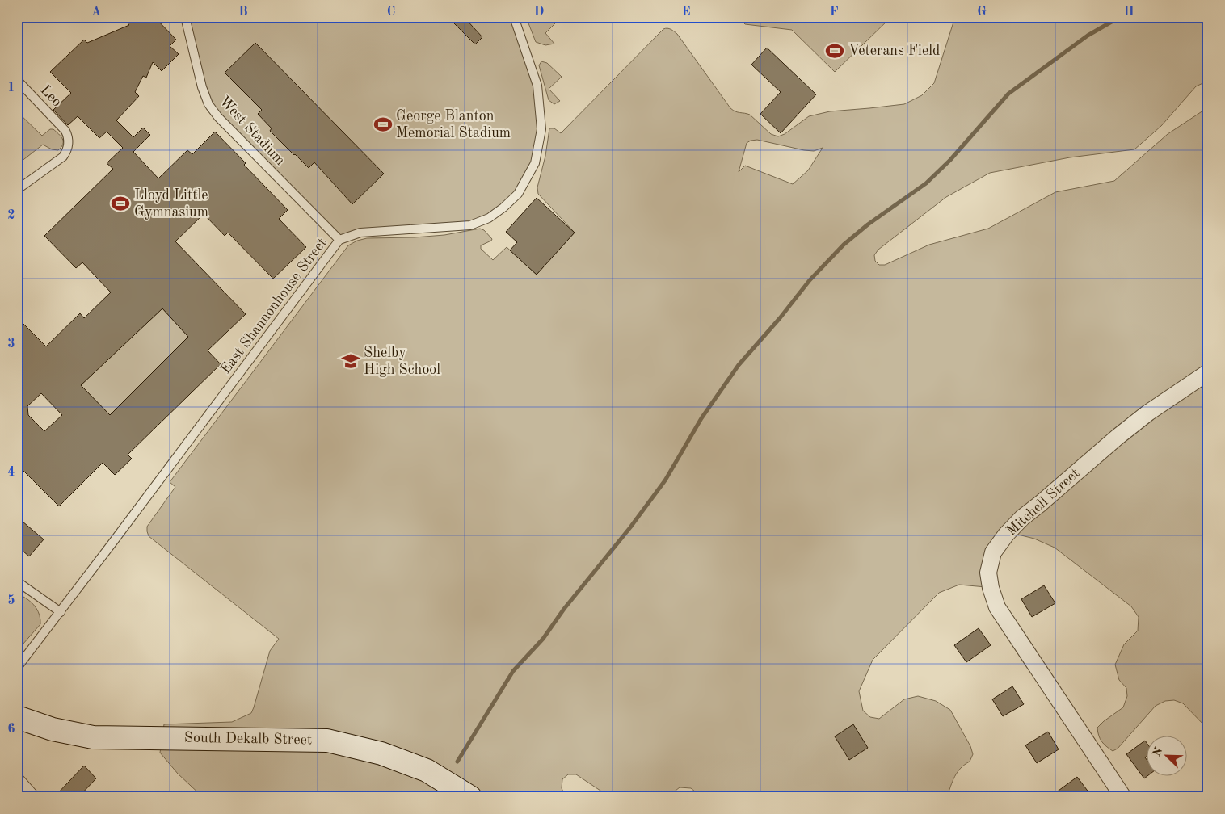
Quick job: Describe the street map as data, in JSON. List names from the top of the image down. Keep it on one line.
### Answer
{"streets":{"main road":["South Dekalb Street"],"street":["Mitchell Street"],"lane":["Leo","West Stadium","East Shannonhouse Street"]},"crossings":[["West Stadium","East Shannonhouse Street"]],"places":{"sports":["Veterans Field","George Blanton Memorial Stadium","Lloyd Little Gymnasium"],"school or university":["Shelby High School"]},"north":"top left","grid":{"columns":["A","B","C","D","E","F","G","H"],"rows":["1","2","3","4","5","6"]}}
